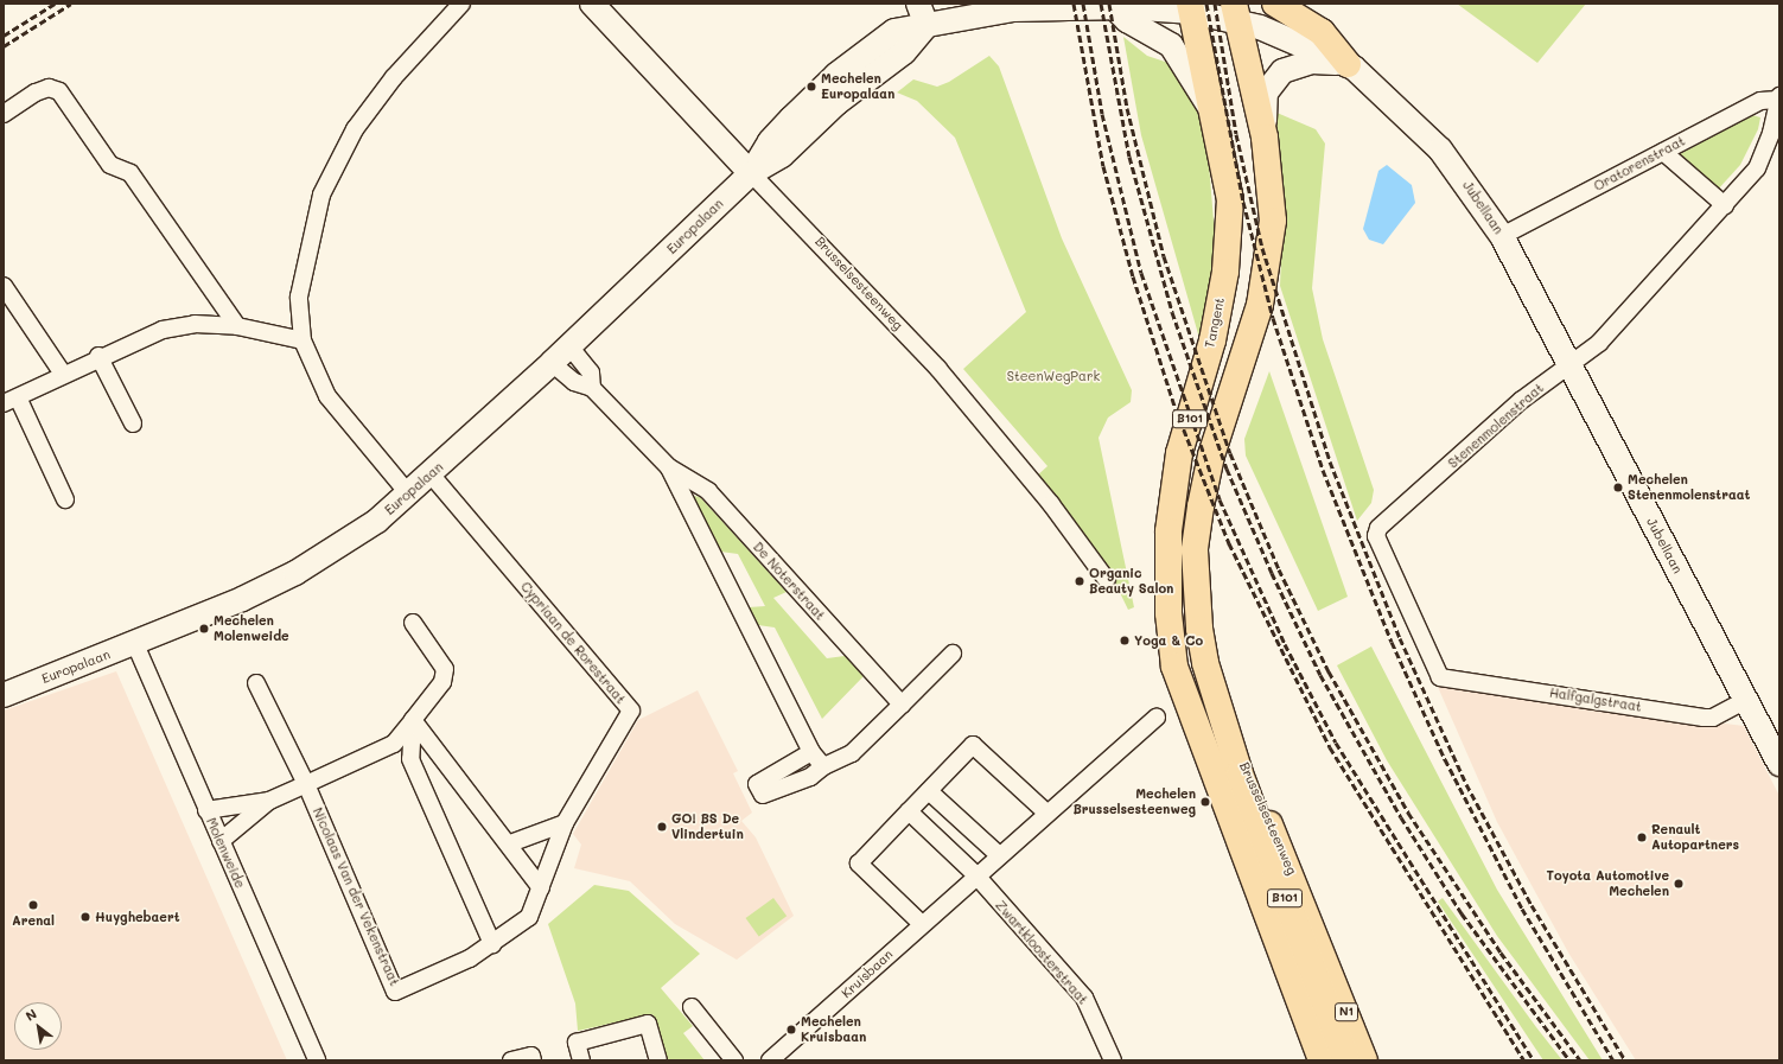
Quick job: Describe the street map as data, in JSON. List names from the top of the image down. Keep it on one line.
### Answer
{"streets":{"main road":["Jubellaan","Europalaan","Brusselsesteenweg","Tangent","B101","N1"],"street":["Oratorenstraat","Stenenmolenstraat","De Noterstraat","Cypriaan de Rorestraat","Halfgalgstraat","Molenweide","Nicolaas Van der Vekenstraat","Zwartkloosterstraat","Kruisbaan"]},"crossings":[["Oratorenstraat","Jubellaan"],["Oratorenstraat","Stenenmolenstraat"],["Jubellaan","Europalaan"],["Jubellaan","Tangent"],["Jubellaan","B101"],["Jubellaan","Stenenmolenstraat"],["Jubellaan","Halfgalgstraat"],["Europalaan","Brusselsesteenweg"],["Europalaan","De Noterstraat"],["Europalaan","Cypriaan de Rorestraat"],["Europalaan","Molenweide"],["Brusselsesteenweg","B101"],["Stenenmolenstraat","Halfgalgstraat"],["Cypriaan de Rorestraat","Nicolaas Van der Vekenstraat"],["Zwartkloosterstraat","Kruisbaan"]],"parks":["SteenWegPark"],"places":["Mechelen Europalaan","Mechelen Stenenmolenstraat","Organic Beauty Salon","Mechelen Molenweide","Yoga & Co","Mechelen Brusselsesteenweg","GO! BS De Vlindertuin","Renault Autopartners","Toyota Automotive Mechelen","Arenal","Huyghebaert","Mechelen Kruisbaan"],"north":"top left"}
